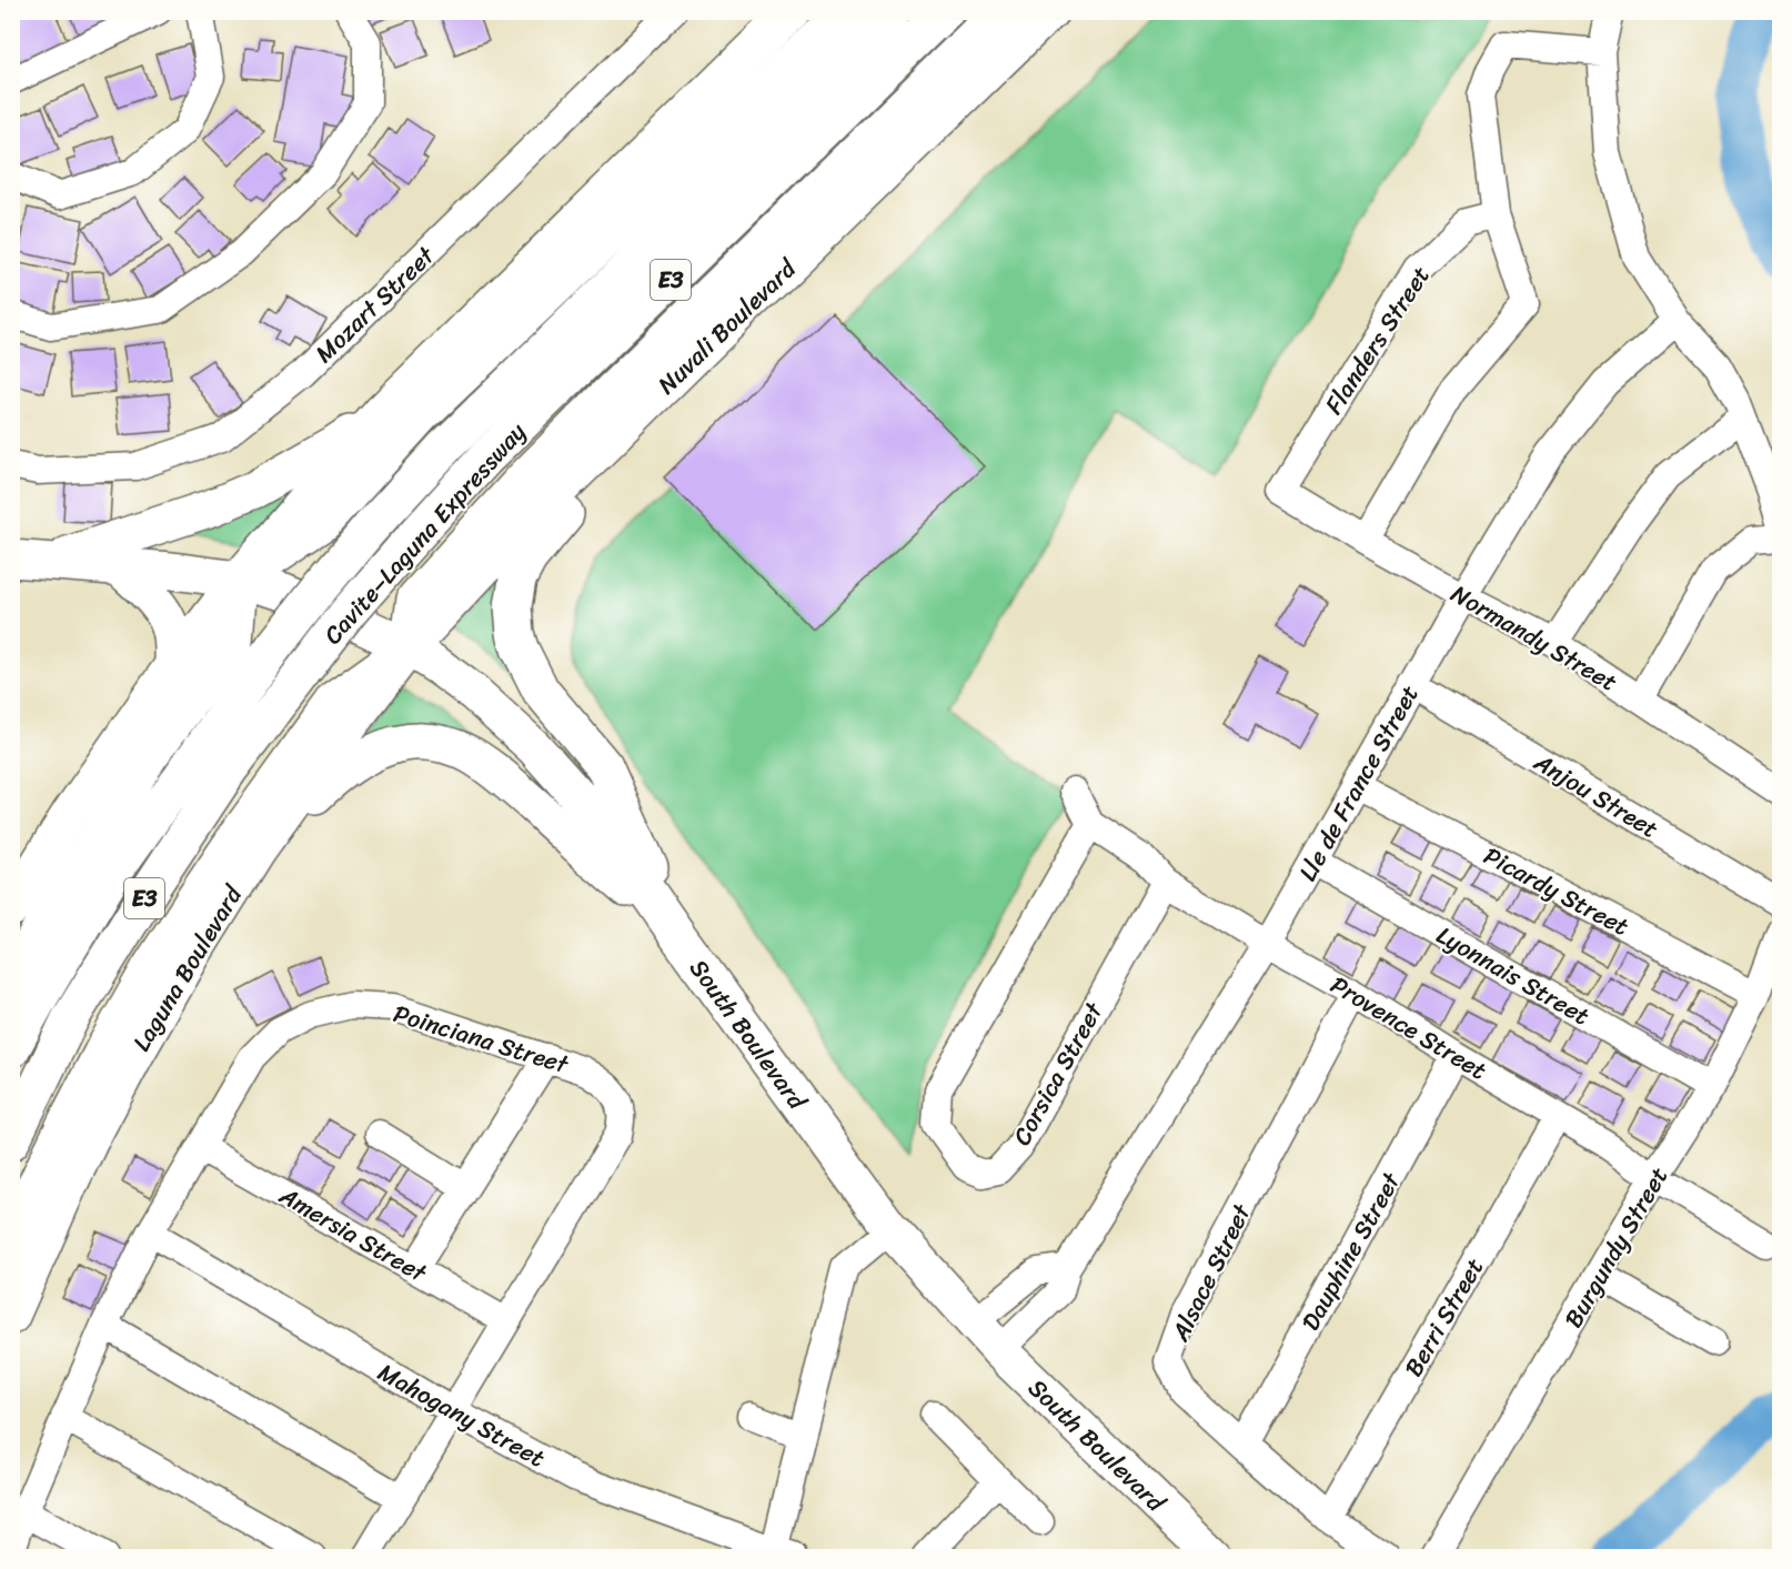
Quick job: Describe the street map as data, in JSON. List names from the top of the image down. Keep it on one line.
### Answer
{"streets":{"main road":["E3","Nuvali Boulevard","Cavite–Laguna Expressway","Laguna Boulevard","South Boulevard"],"street":["Mozart Street","Flanders Street","Normandy Street","Lle de France Street","Anjou Street","Picardy Street","Lyonnais Street","Provence Street","Poinciana Street","Corsica Street","Amersia Street","Burgundy Street","Dauphine Street","Alsace Street","Berri Street","Mahogany Street"]},"crossings":[["Nuvali Boulevard","Laguna Boulevard"],["Nuvali Boulevard","South Boulevard"],["Flanders Street","Normandy Street"],["Normandy Street","Lle de France Street"],["Lle de France Street","Anjou Street"],["Lle de France Street","Picardy Street"],["Lle de France Street","Lyonnais Street"],["Lle de France Street","Provence Street"],["Lle de France Street","South Boulevard"],["Picardy Street","Burgundy Street"],["Laguna Boulevard","South Boulevard"],["Lyonnais Street","Burgundy Street"],["Provence Street","Corsica Street"],["Provence Street","Burgundy Street"],["Provence Street","Dauphine Street"],["Provence Street","Alsace Street"],["Provence Street","Berri Street"],["Poinciana Street","Amersia Street"],["Poinciana Street","Mahogany Street"],["Dauphine Street","Alsace Street"],["Alsace Street","Berri Street"]]}
